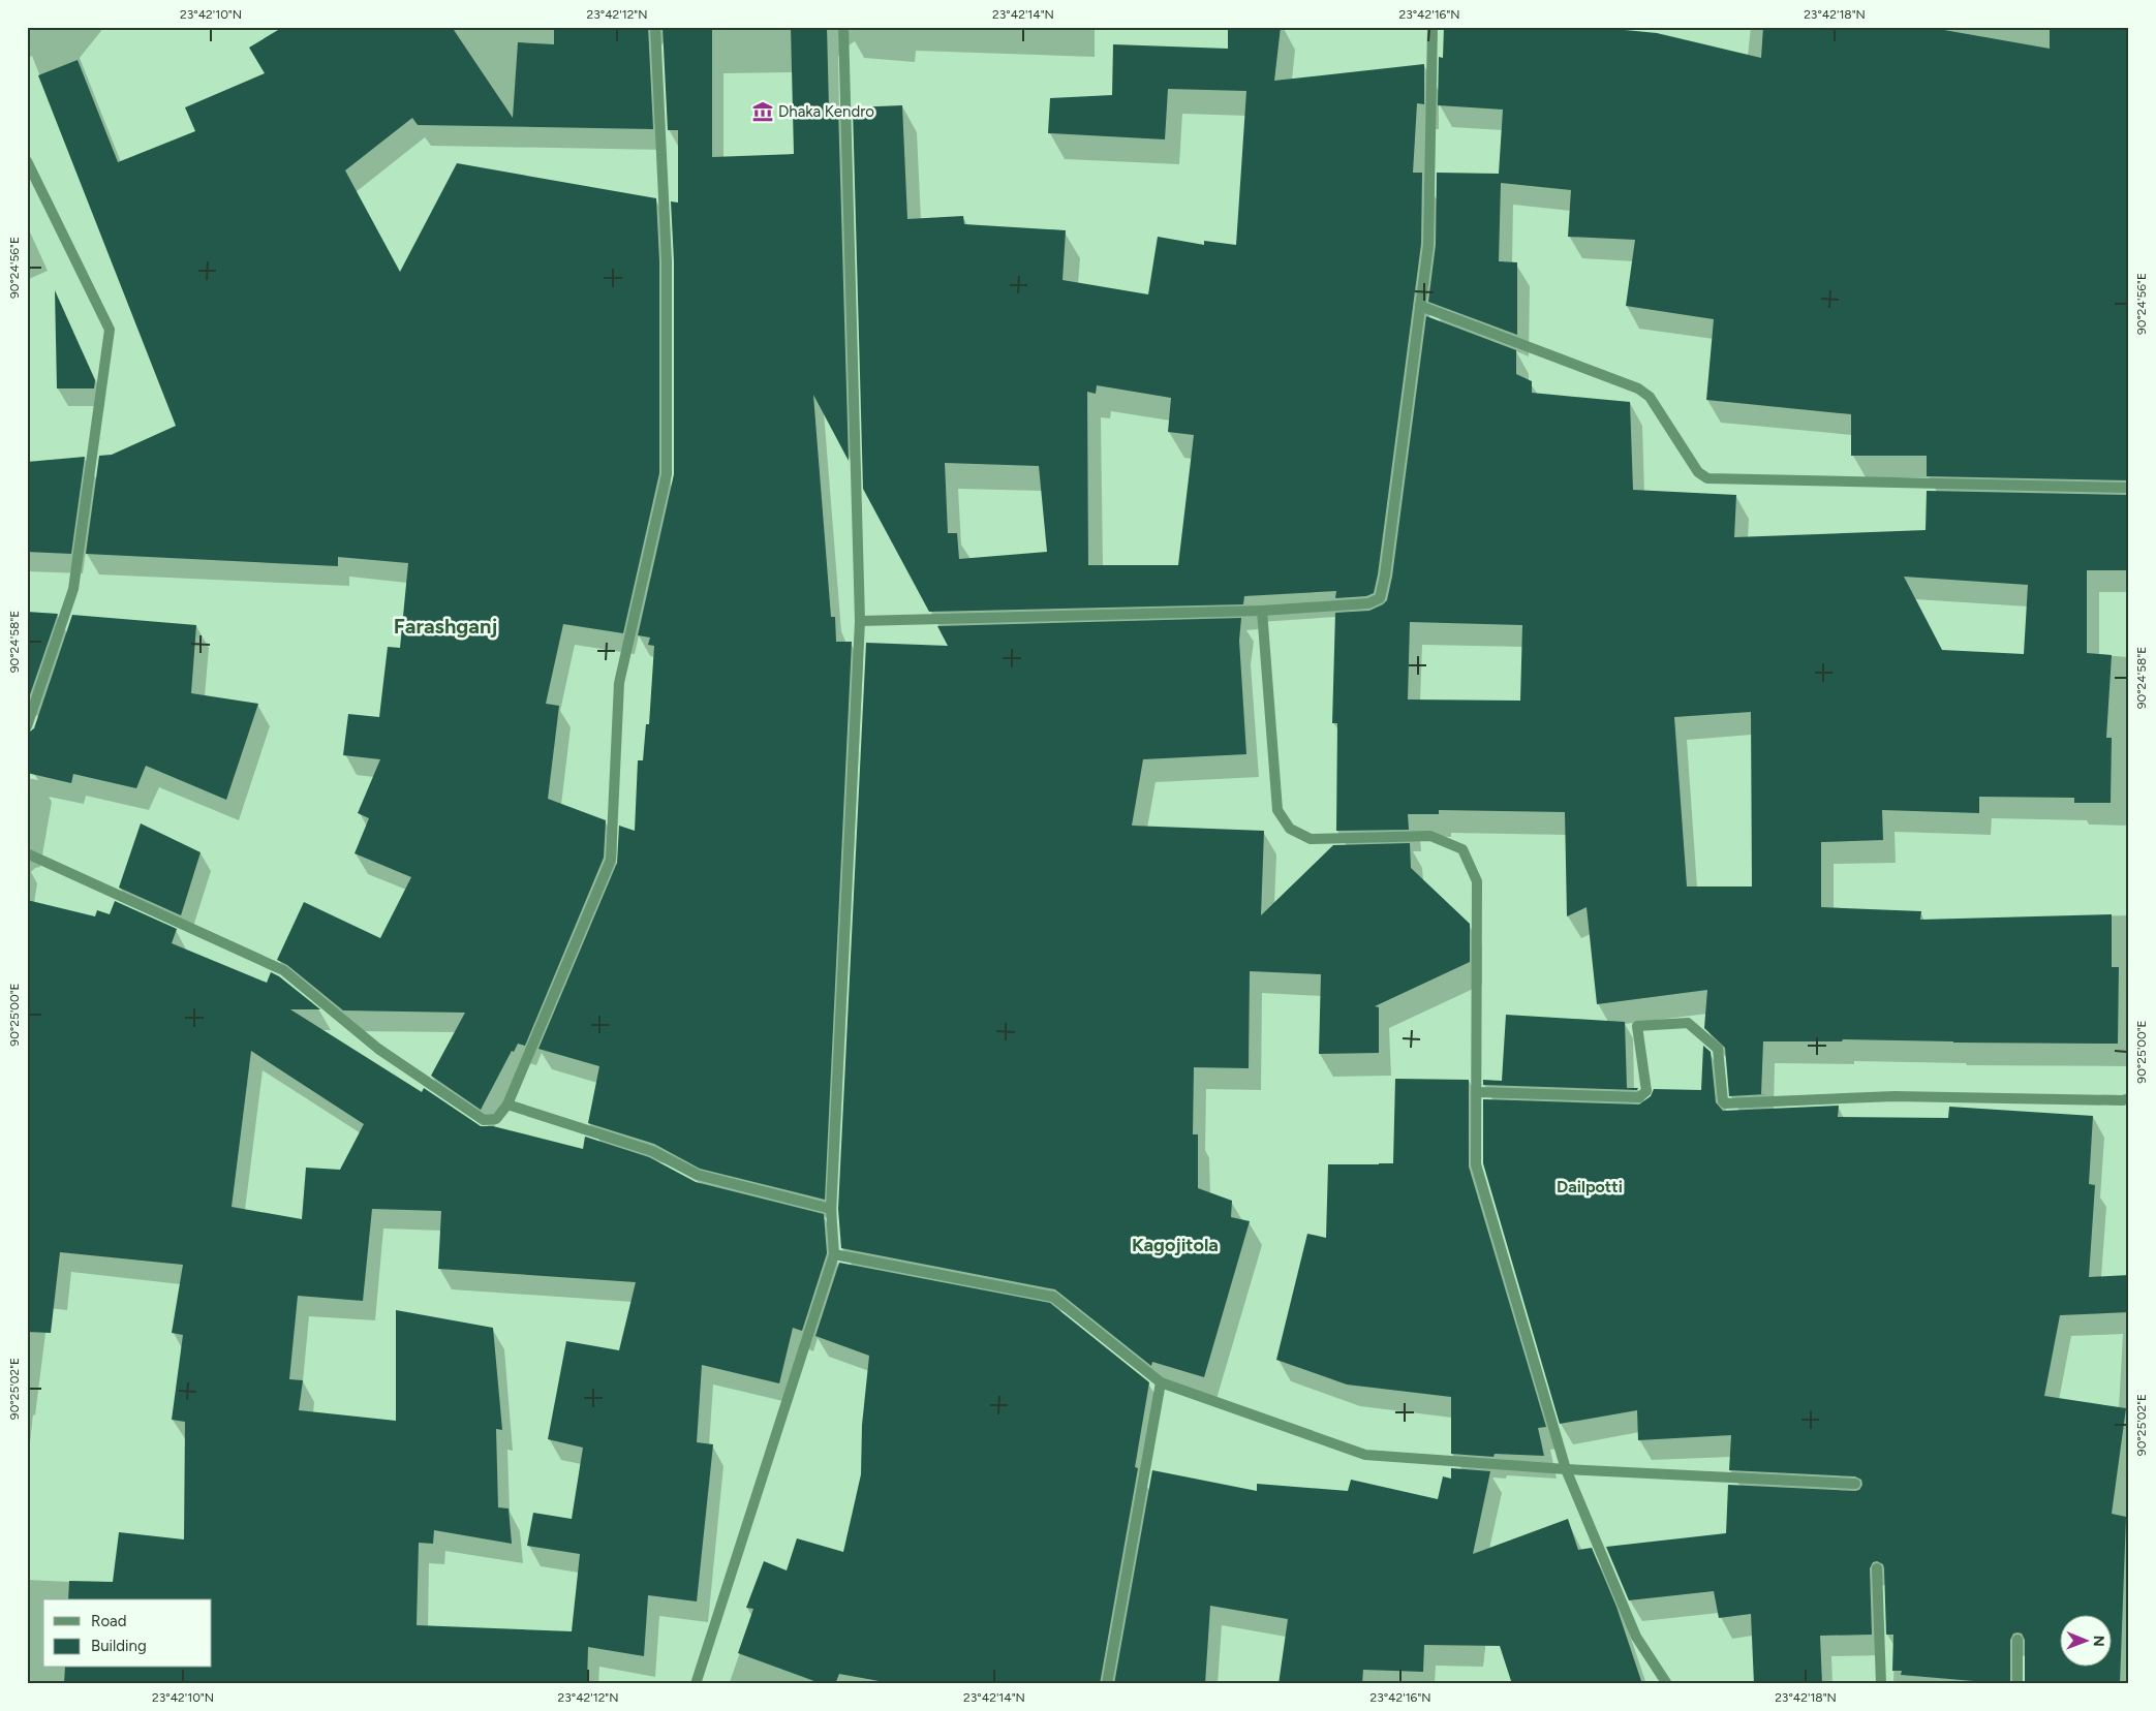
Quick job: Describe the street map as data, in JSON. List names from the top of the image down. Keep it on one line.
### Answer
{"districts":["Farashganj","Dailpotti","Kagojitola"],"places":{"museum":["Dhaka Kendro"]},"legend":["Road","Building"],"north":"right","coordinates":["23°42'10\"N","23°42'12\"N","23°42'14\"N","23°42'16\"N","23°42'18\"N","90°24'56\"E","90°24'58\"E","90°25'00\"E","90°25'02\"E"]}
